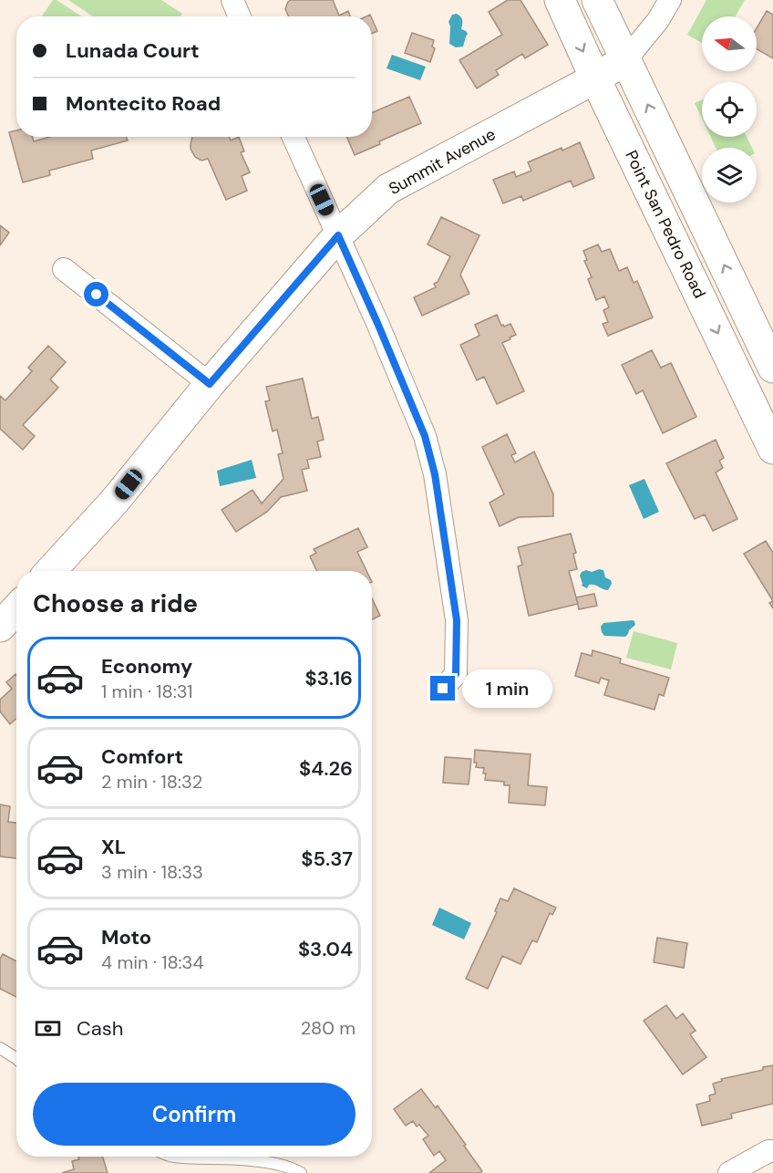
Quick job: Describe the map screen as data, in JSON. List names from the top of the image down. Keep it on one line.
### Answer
{"streets":{"main road":["Summit Avenue","Point San Pedro Road"]},"crossings":[["Summit Avenue","Point San Pedro Road"]],"north":"left","page":{"banner":["Lunada Court","Montecito Road"],"heading":"Choose a ride","list":[{"name":"Economy","note":"1 min · 18:31","value":"$3.16"},{"name":"Comfort","note":"2 min · 18:32","value":"$4.26"},{"name":"XL","note":"3 min · 18:33","value":"$5.37"},{"name":"Moto","note":"4 min · 18:34","value":"$3.04"}],"bubble":"1 min","pay":["Cash","280 m"],"buttons":"Confirm"}}
